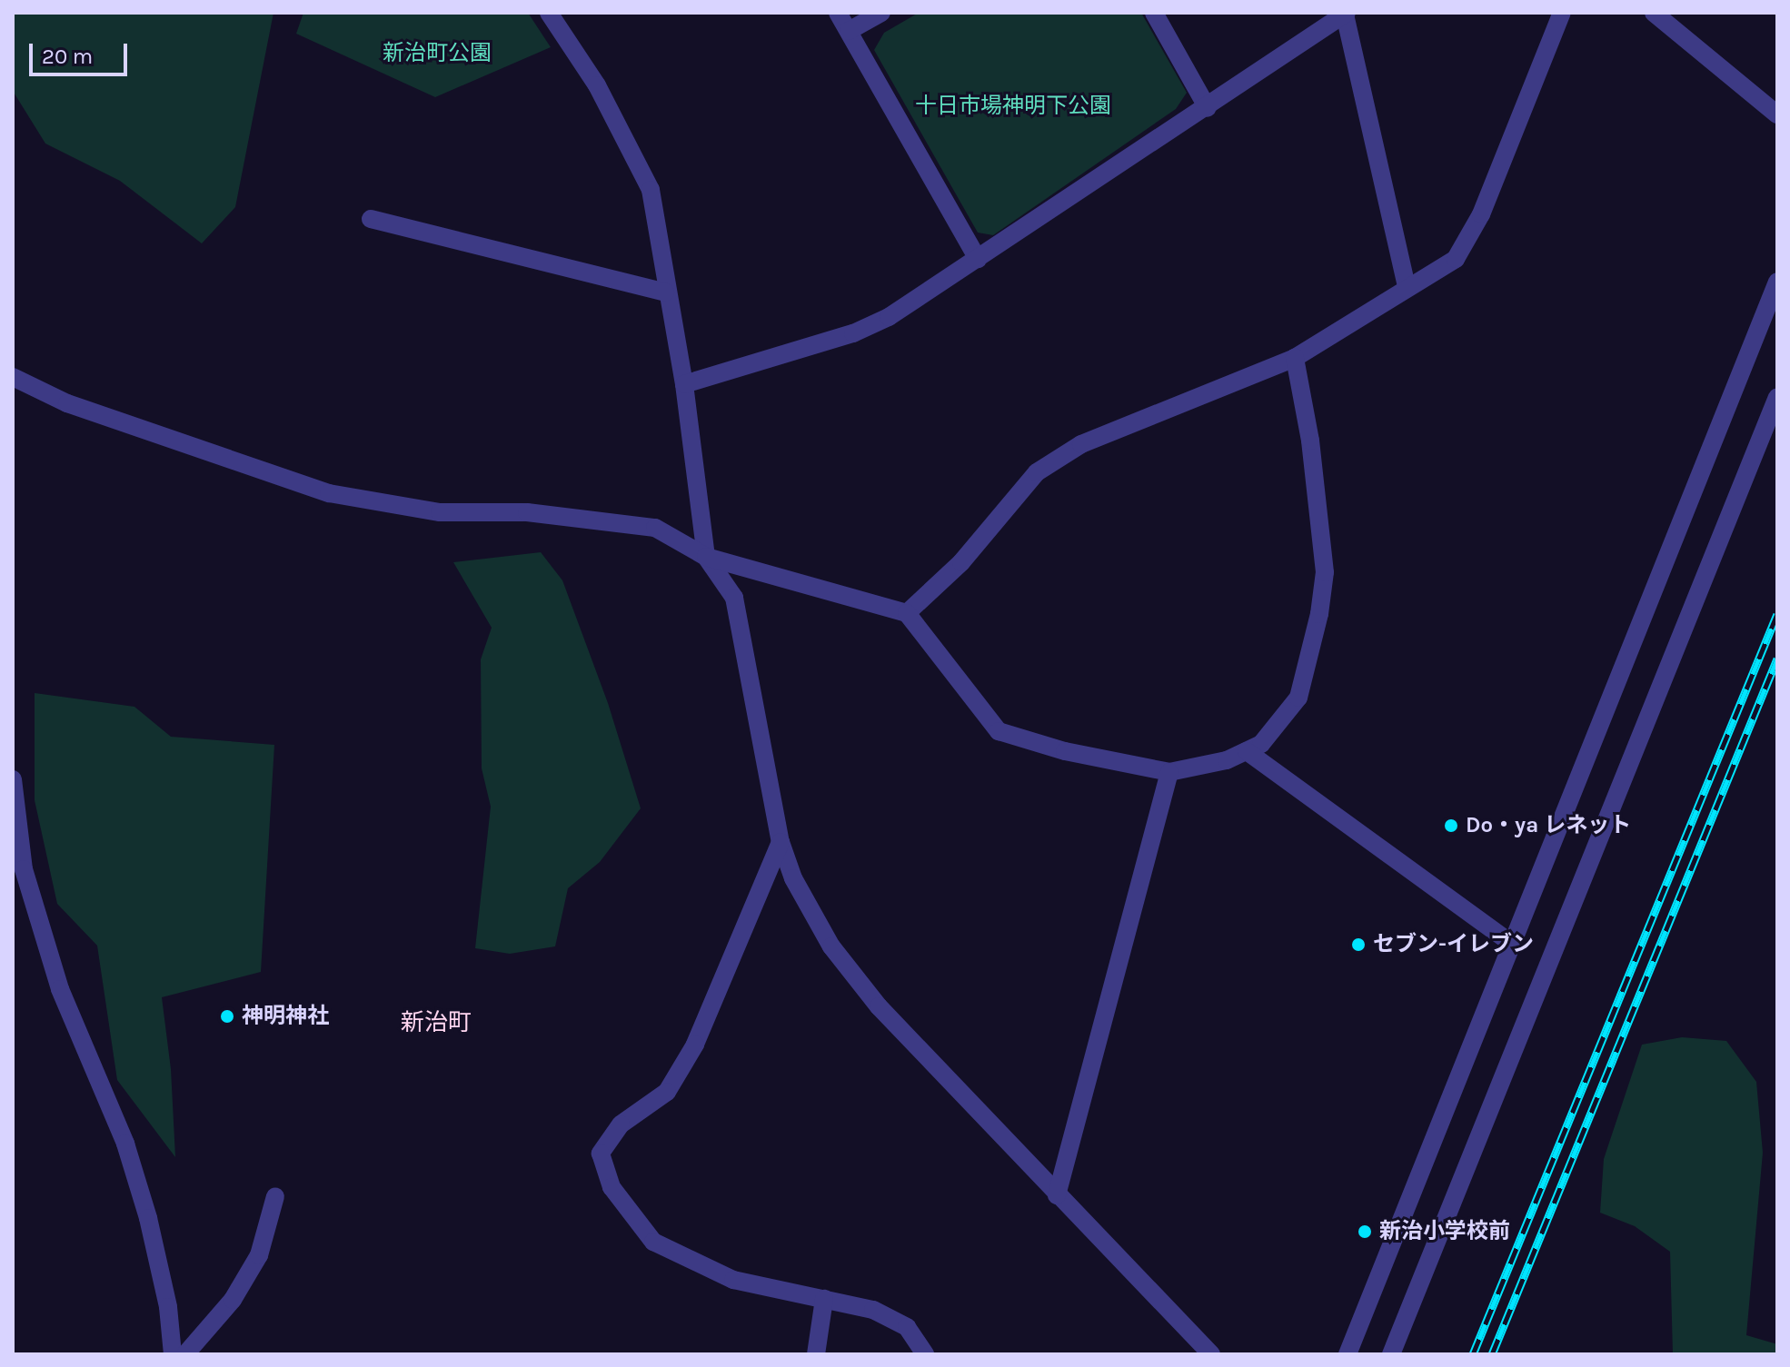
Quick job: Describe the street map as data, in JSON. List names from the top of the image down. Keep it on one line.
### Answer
{"districts":["新治町"],"parks":["新治町公園","十日市場神明下公園"],"places":["Do・ya レネット","セブン-イレブン","神明神社","新治小学校前"],"scale_bar":"20 m"}
